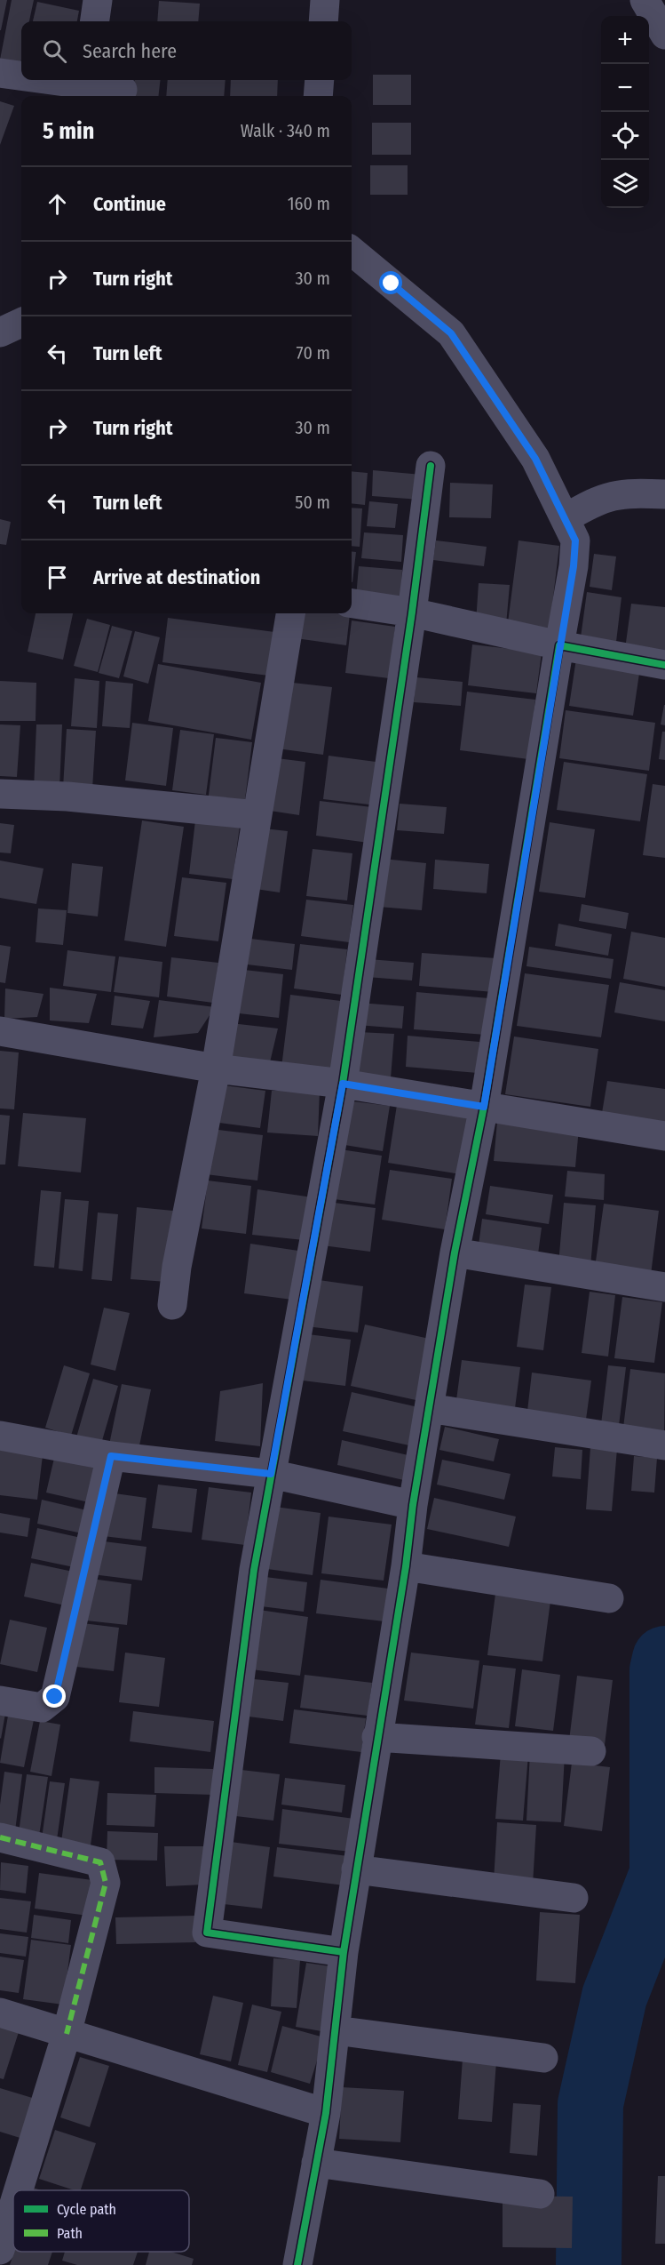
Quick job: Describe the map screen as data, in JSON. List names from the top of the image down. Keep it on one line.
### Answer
{"legend":["Cycle path","Path"],"page":{"map_buttons":["+","−"],"search":"Search here","heading":["5 min","Walk · 340 m"],"list":[["Continue","160 m"],["Turn right","30 m"],["Turn left","70 m"],["Turn right","30 m"],["Turn left","50 m"],"Arrive at destination"]}}
